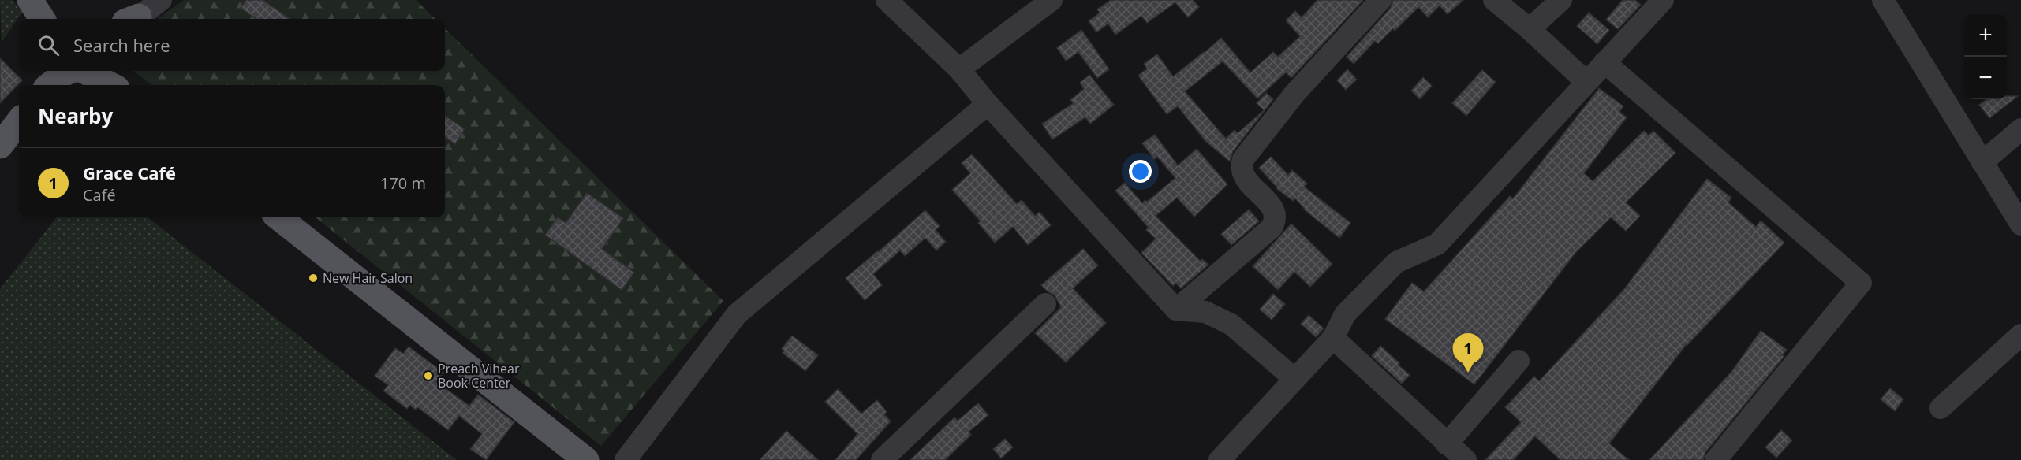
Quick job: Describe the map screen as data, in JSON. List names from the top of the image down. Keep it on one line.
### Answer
{"places":["New Hair Salon","Preach Vihear Book Center"],"page":{"map_buttons":["+","−"],"search":"Search here","heading":"Nearby","list":[{"mark":"1","name":"Grace Café","note":"Café","value":"170 m"}],"pins":"1"}}
